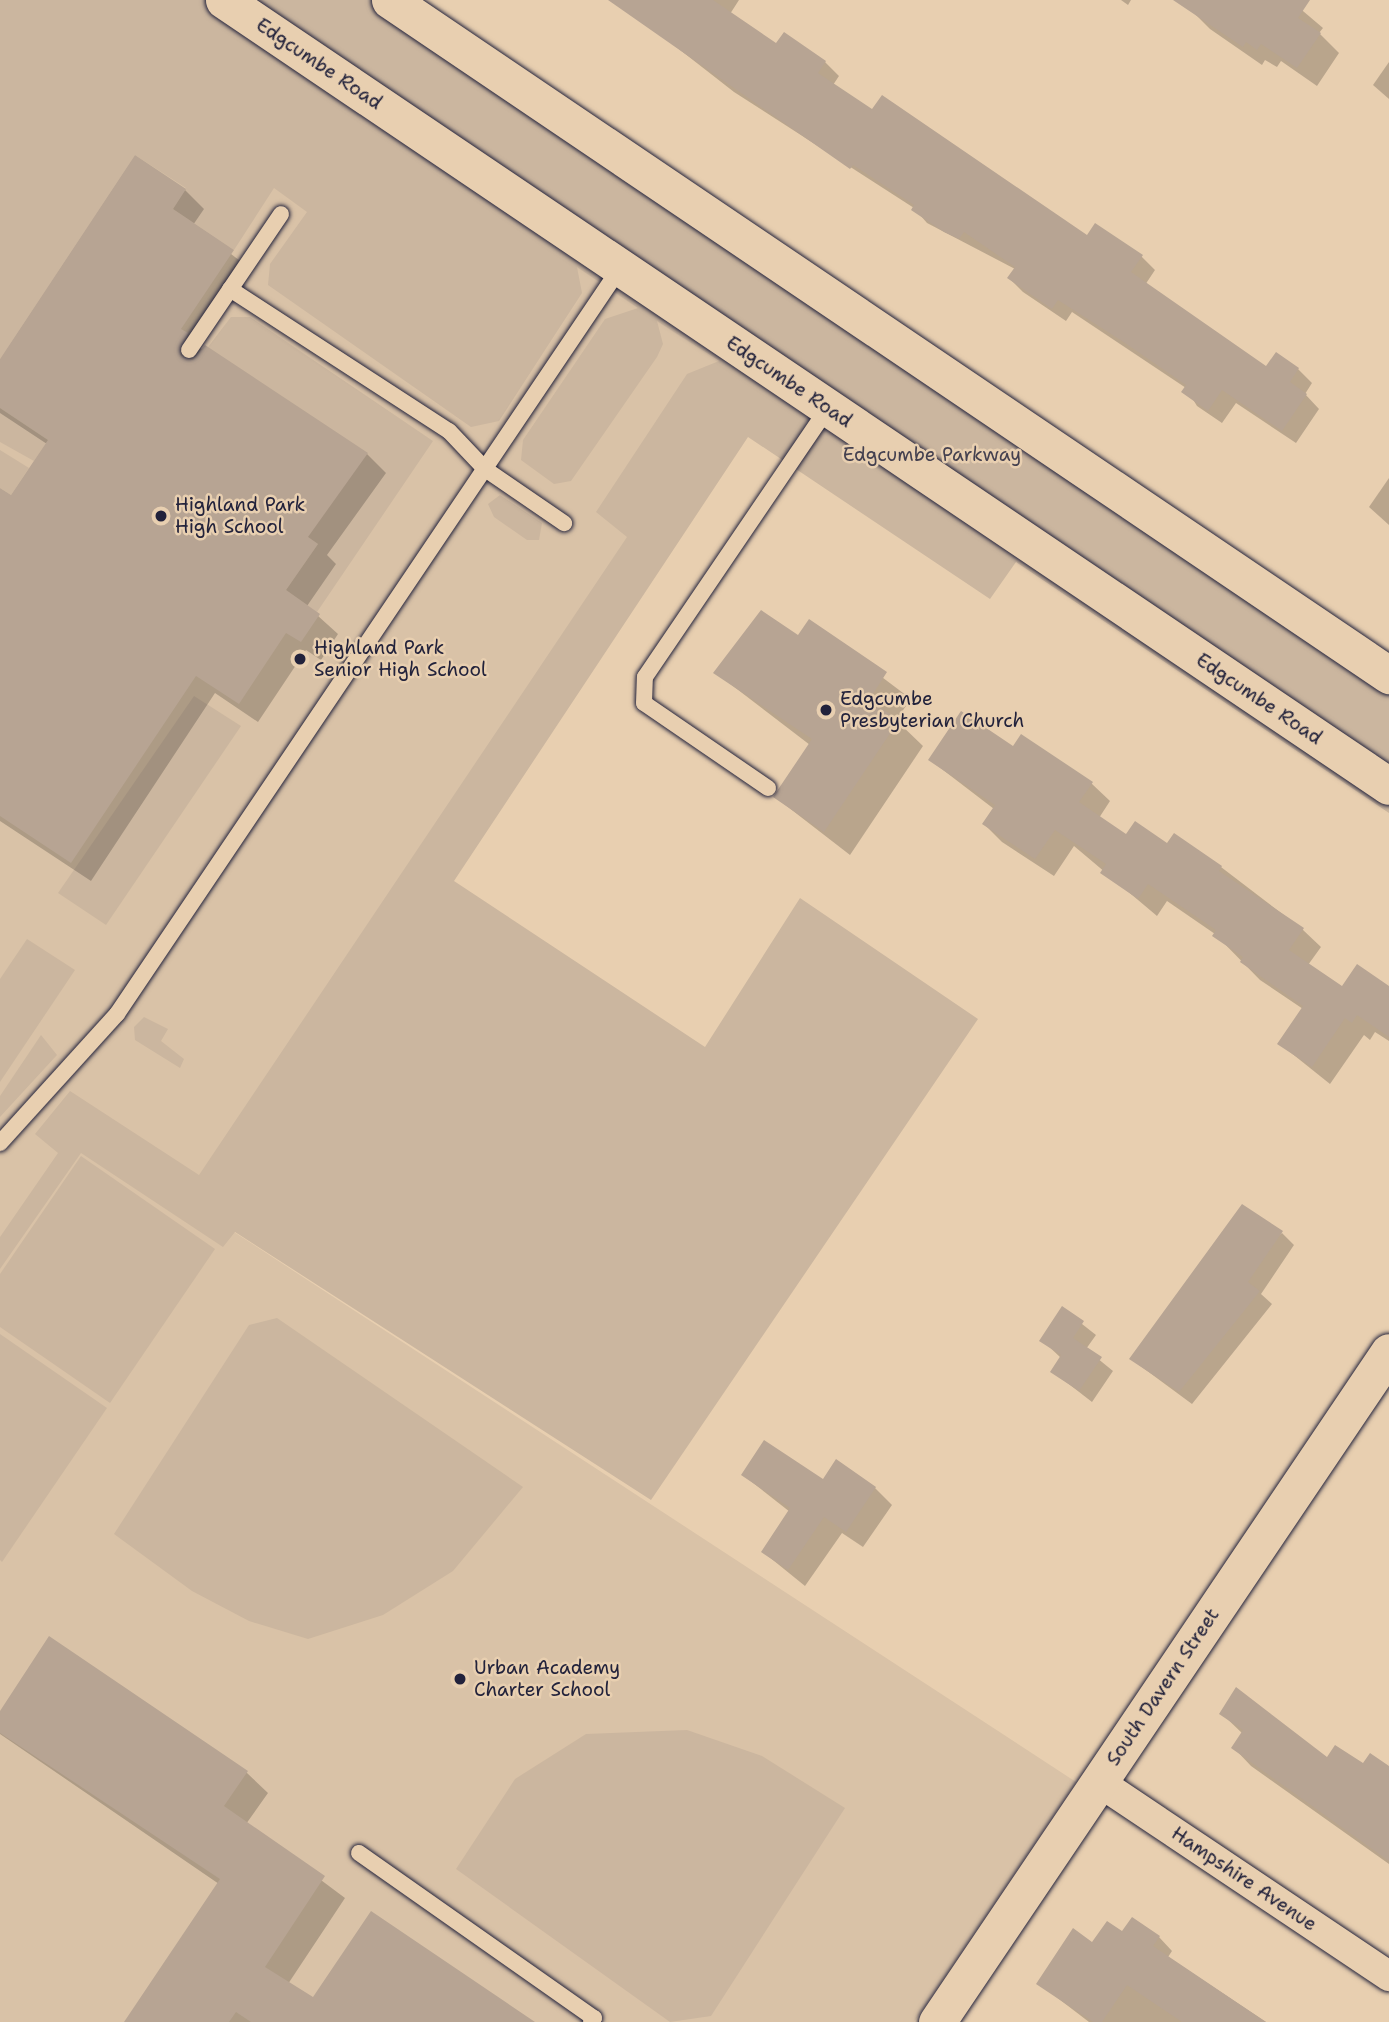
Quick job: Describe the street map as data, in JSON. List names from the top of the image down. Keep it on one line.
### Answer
{"streets":{"street":["Edgcumbe Road","South Davern Street","Hampshire Avenue"]},"crossings":[["South Davern Street","Hampshire Avenue"]],"parks":["Edgcumbe Parkway"],"places":["Highland Park High School","Highland Park Senior High School","Edgcumbe Presbyterian Church","Urban Academy Charter School"]}
